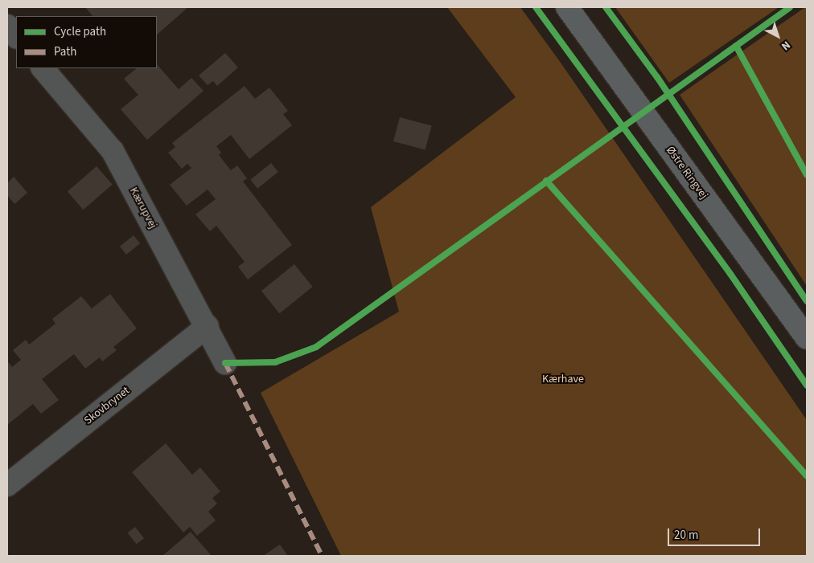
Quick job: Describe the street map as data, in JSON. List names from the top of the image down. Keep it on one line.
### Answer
{"streets":{"main road":["Østre Ringvej"],"street":["Kærupvej","Skovbrynet"]},"crossings":[["Kærupvej","Skovbrynet"]],"parks":["Kærhave"],"legend":["Cycle path","Path"],"scale_bar":"20 m","north":"bottom right"}
